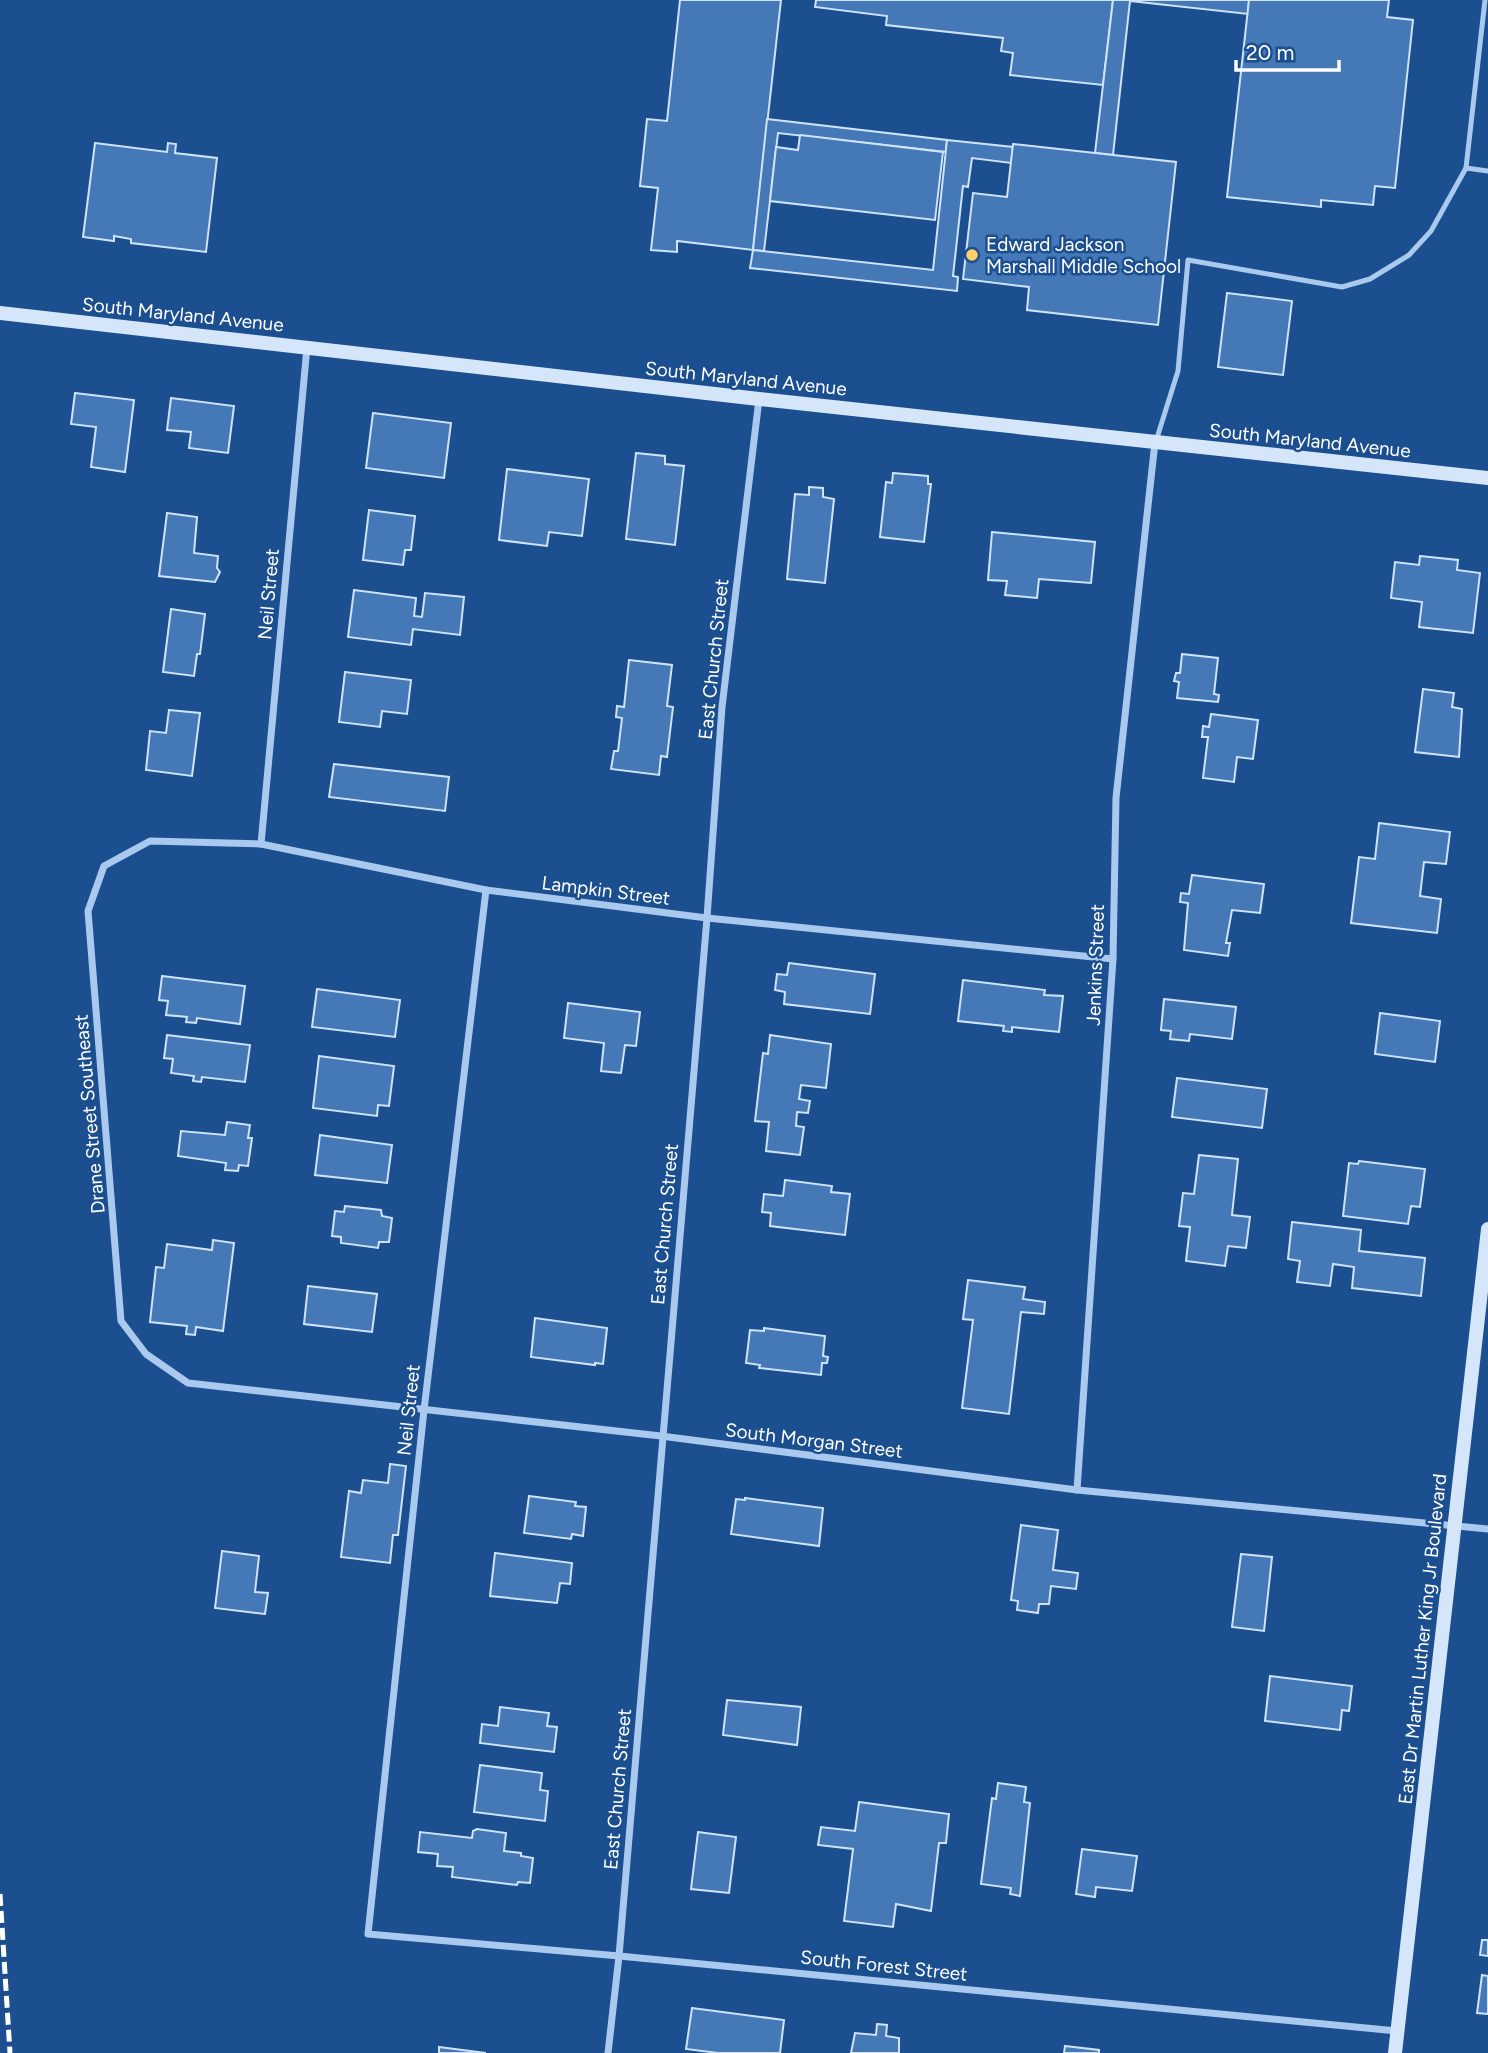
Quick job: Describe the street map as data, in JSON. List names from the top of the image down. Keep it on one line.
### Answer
{"streets":{"street":["South Maryland Avenue","Neil Street","East Church Street","Lampkin Street","Jenkins Street","Drane Street Southeast","South Morgan Street","East Dr Martin Luther King Jr Boulevard","South Forest Street"]},"crossings":[["South Maryland Avenue","Neil Street"],["South Maryland Avenue","East Church Street"],["South Maryland Avenue","Jenkins Street"],["Neil Street","Lampkin Street"],["Neil Street","South Morgan Street"],["Neil Street","South Forest Street"],["East Church Street","Lampkin Street"],["East Church Street","South Morgan Street"],["East Church Street","South Forest Street"],["Lampkin Street","Jenkins Street"],["Lampkin Street","Drane Street Southeast"],["Jenkins Street","South Morgan Street"],["Drane Street Southeast","South Morgan Street"],["South Morgan Street","East Dr Martin Luther King Jr Boulevard"],["East Dr Martin Luther King Jr Boulevard","South Forest Street"]],"places":["Edward Jackson Marshall Middle School"],"scale_bar":"20 m"}
